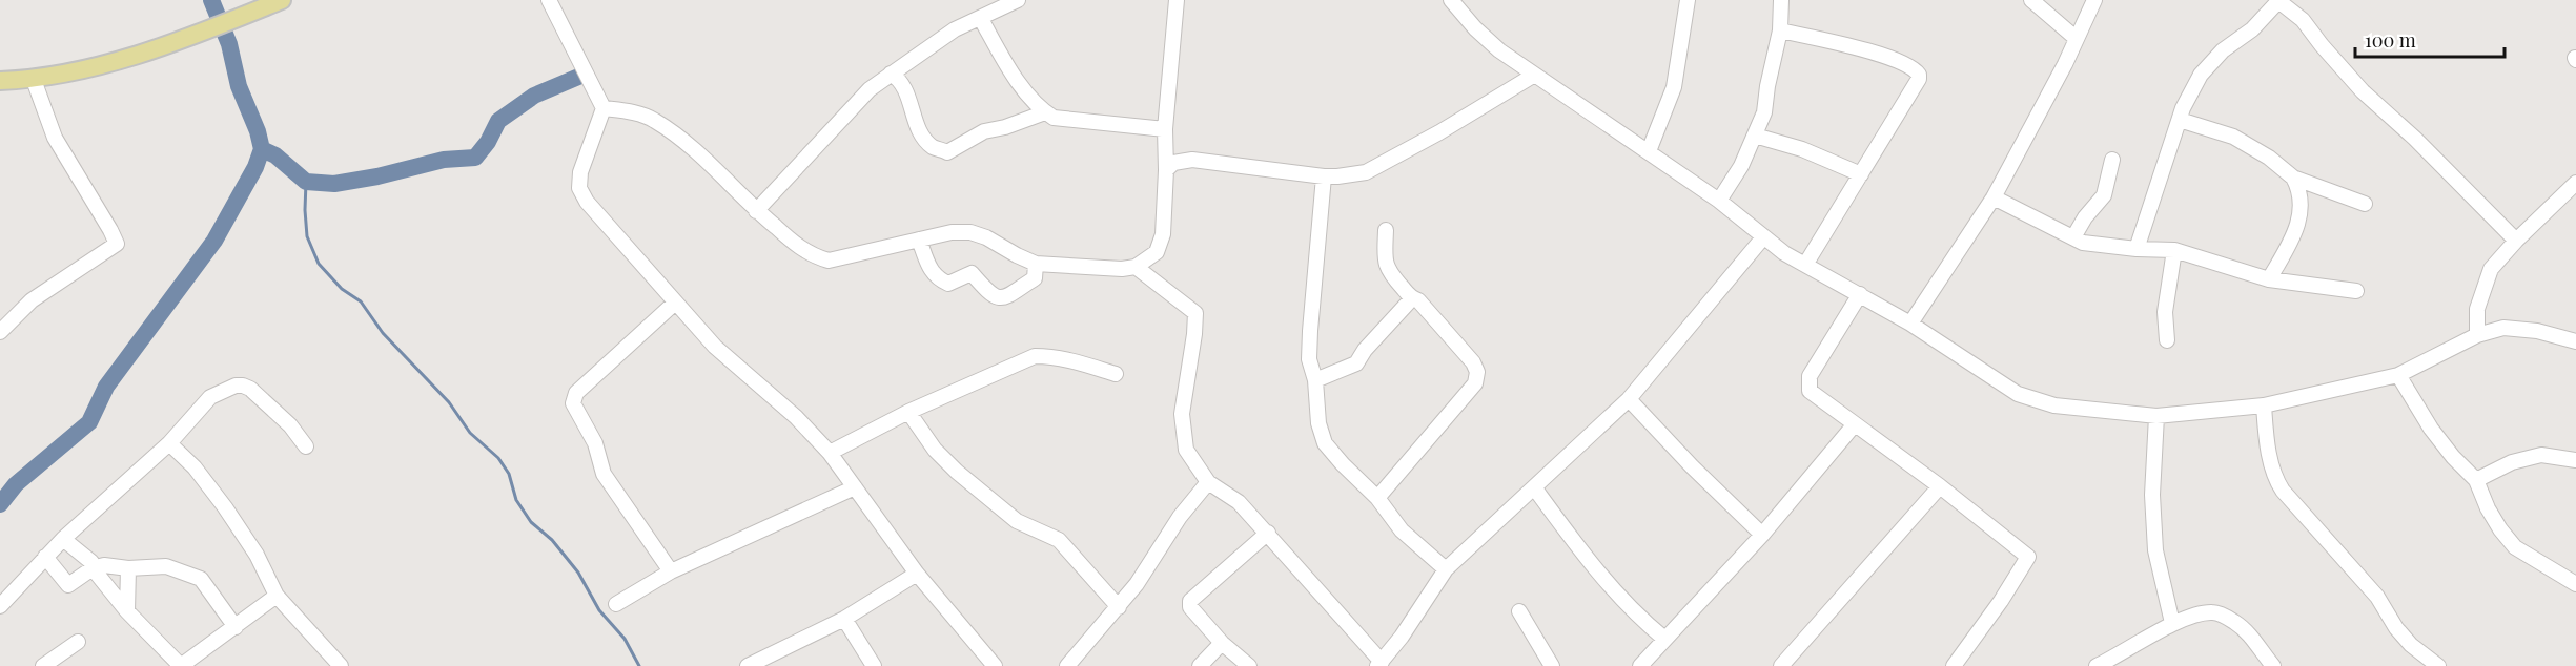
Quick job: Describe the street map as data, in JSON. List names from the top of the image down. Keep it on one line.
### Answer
{"scale_bar":"100 m"}
